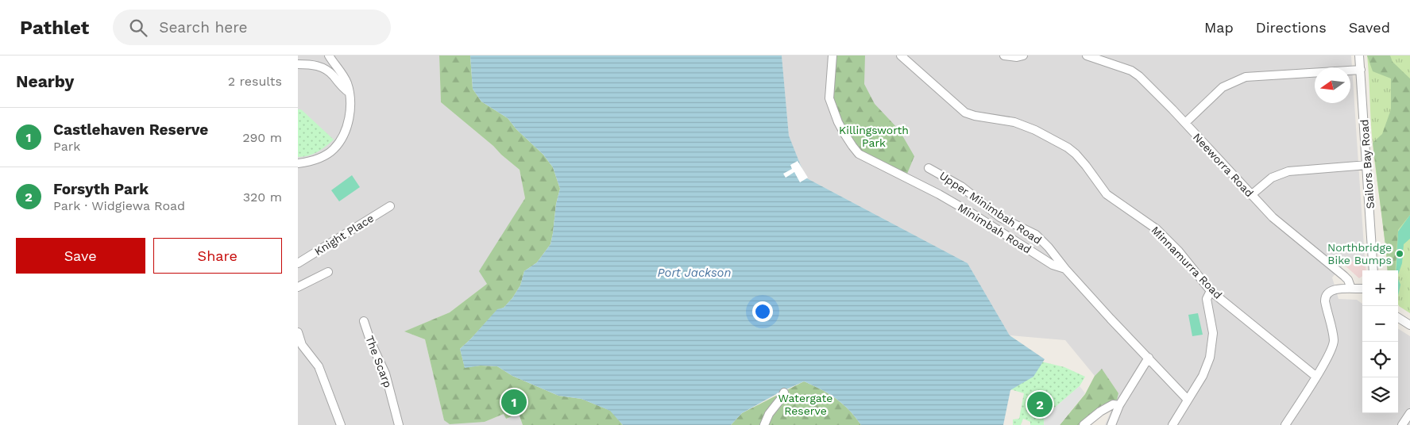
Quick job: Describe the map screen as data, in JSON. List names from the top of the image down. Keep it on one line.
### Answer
{"streets":{"street":["Sailors Bay Road","Neeworra Road","Upper Minimbah Road","Minimbah Road","Knight Place","Minnamurra Road","The Scarp"]},"crossings":[["Upper Minimbah Road","Minimbah Road"]],"water":["Port Jackson"],"parks":["Killingsworth Park","Watergate Reserve"],"places":["Northbridge Bike Bumps"],"north":"left","page":{"header":"Pathlet","search":"Search here","nav":["Map","Directions","Saved"],"heading":["Nearby","2 results"],"list":[{"mark":"1","name":"Castlehaven Reserve","note":"Park","value":"290 m"},{"mark":"2","name":"Forsyth Park","note":"Park · Widgiewa Road","value":"320 m"}],"buttons":["Save","Share"],"map_buttons":["+","−"],"pins":["1","2"]}}
